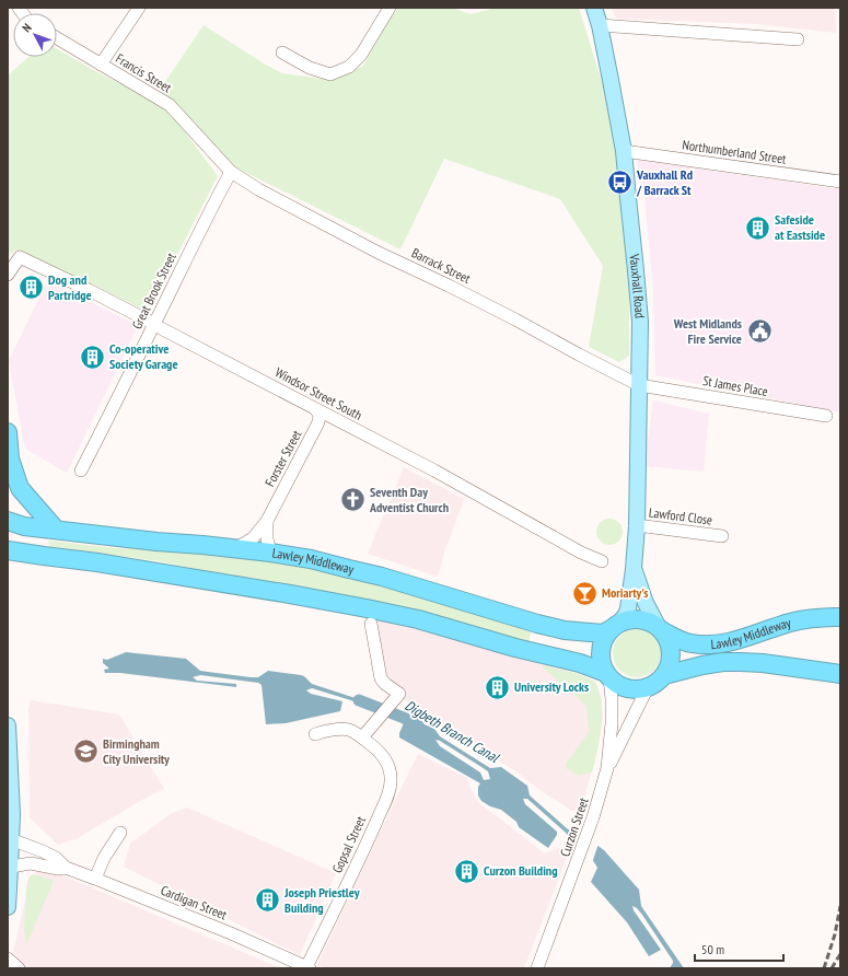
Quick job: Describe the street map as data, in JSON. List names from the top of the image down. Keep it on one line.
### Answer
{"streets":{"highway":["Lawley Middleway"],"main road":["Vauxhall Road"],"street":["Francis Street","Northumberland Street","Barrack Street","Great Brook Street","St James Place","Windsor Street South","Forster Street","Lawford Close","Curzon Street","Gopsal Street","Cardigan Street"]},"crossings":[["Francis Street","Barrack Street"],["Francis Street","Great Brook Street"],["Northumberland Street","Vauxhall Road"],["Barrack Street","Vauxhall Road"],["Barrack Street","Great Brook Street"],["Barrack Street","St James Place"],["Vauxhall Road","St James Place"],["Vauxhall Road","Lawford Close"],["Vauxhall Road","Lawley Middleway"],["Vauxhall Road","Curzon Street"],["Great Brook Street","Windsor Street South"],["Windsor Street South","Forster Street"],["Forster Street","Lawley Middleway"],["Lawley Middleway","Curzon Street"],["Gopsal Street","Cardigan Street"]],"water":["Digbeth Branch Canal"],"places":{"bus stop":["Vauxhall Rd / Barrack St"],"building":["Safeside at Eastside","Dog and Partridge","Co-operative Society Garage","University Locks","Curzon Building","Joseph Priestley Building"],"public building":["West Midlands Fire Service"],"church":["Seventh Day Adventist Church"],"bar":["Moriarty's"],"school or university":["Birmingham City University"]},"scale_bar":"50 m","north":"top left"}
